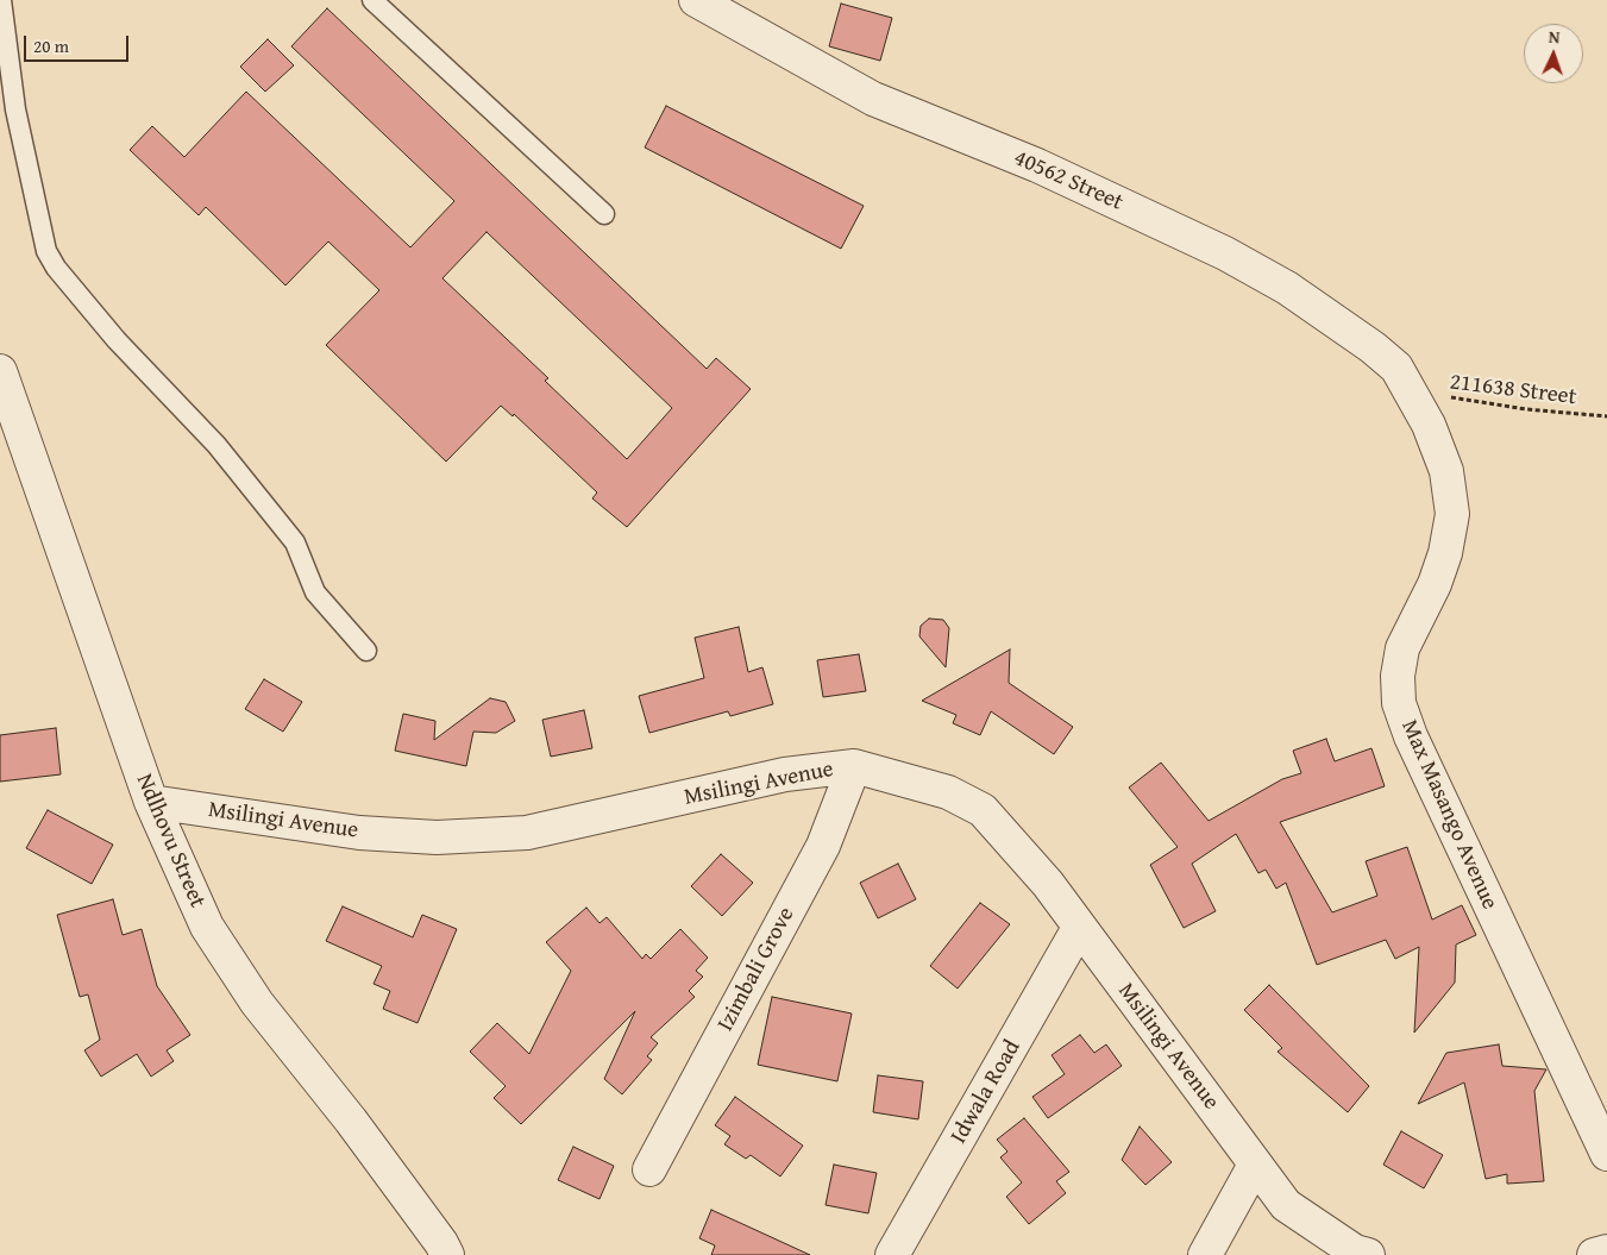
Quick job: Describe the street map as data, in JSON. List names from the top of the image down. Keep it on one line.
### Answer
{"streets":{"street":["40562 Street","Msilingi Avenue","Max Masango Avenue","Ndlhovu Street","Izimbali Grove","Idwala Road"],"path":["211638 Street"]},"crossings":[["40562 Street","211638 Street"],["40562 Street","Max Masango Avenue"],["211638 Street","Max Masango Avenue"],["Msilingi Avenue","Ndlhovu Street"],["Msilingi Avenue","Izimbali Grove"],["Msilingi Avenue","Idwala Road"]],"scale_bar":"20 m","north":"top"}
